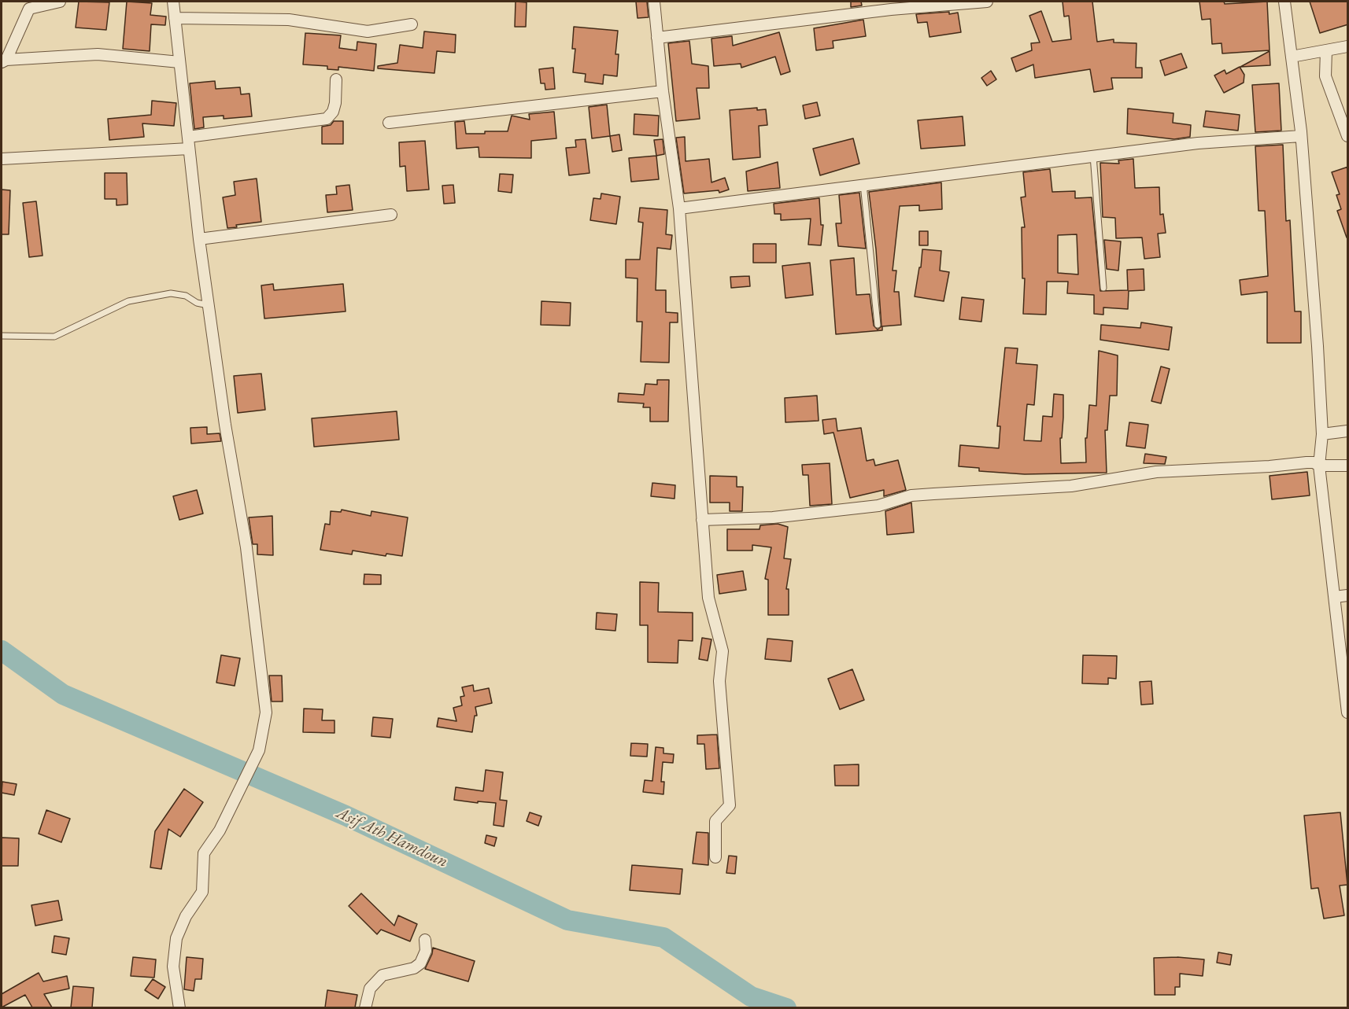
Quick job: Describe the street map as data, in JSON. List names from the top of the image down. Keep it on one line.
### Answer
{"water":["Asif Ath Hamdoun"]}
